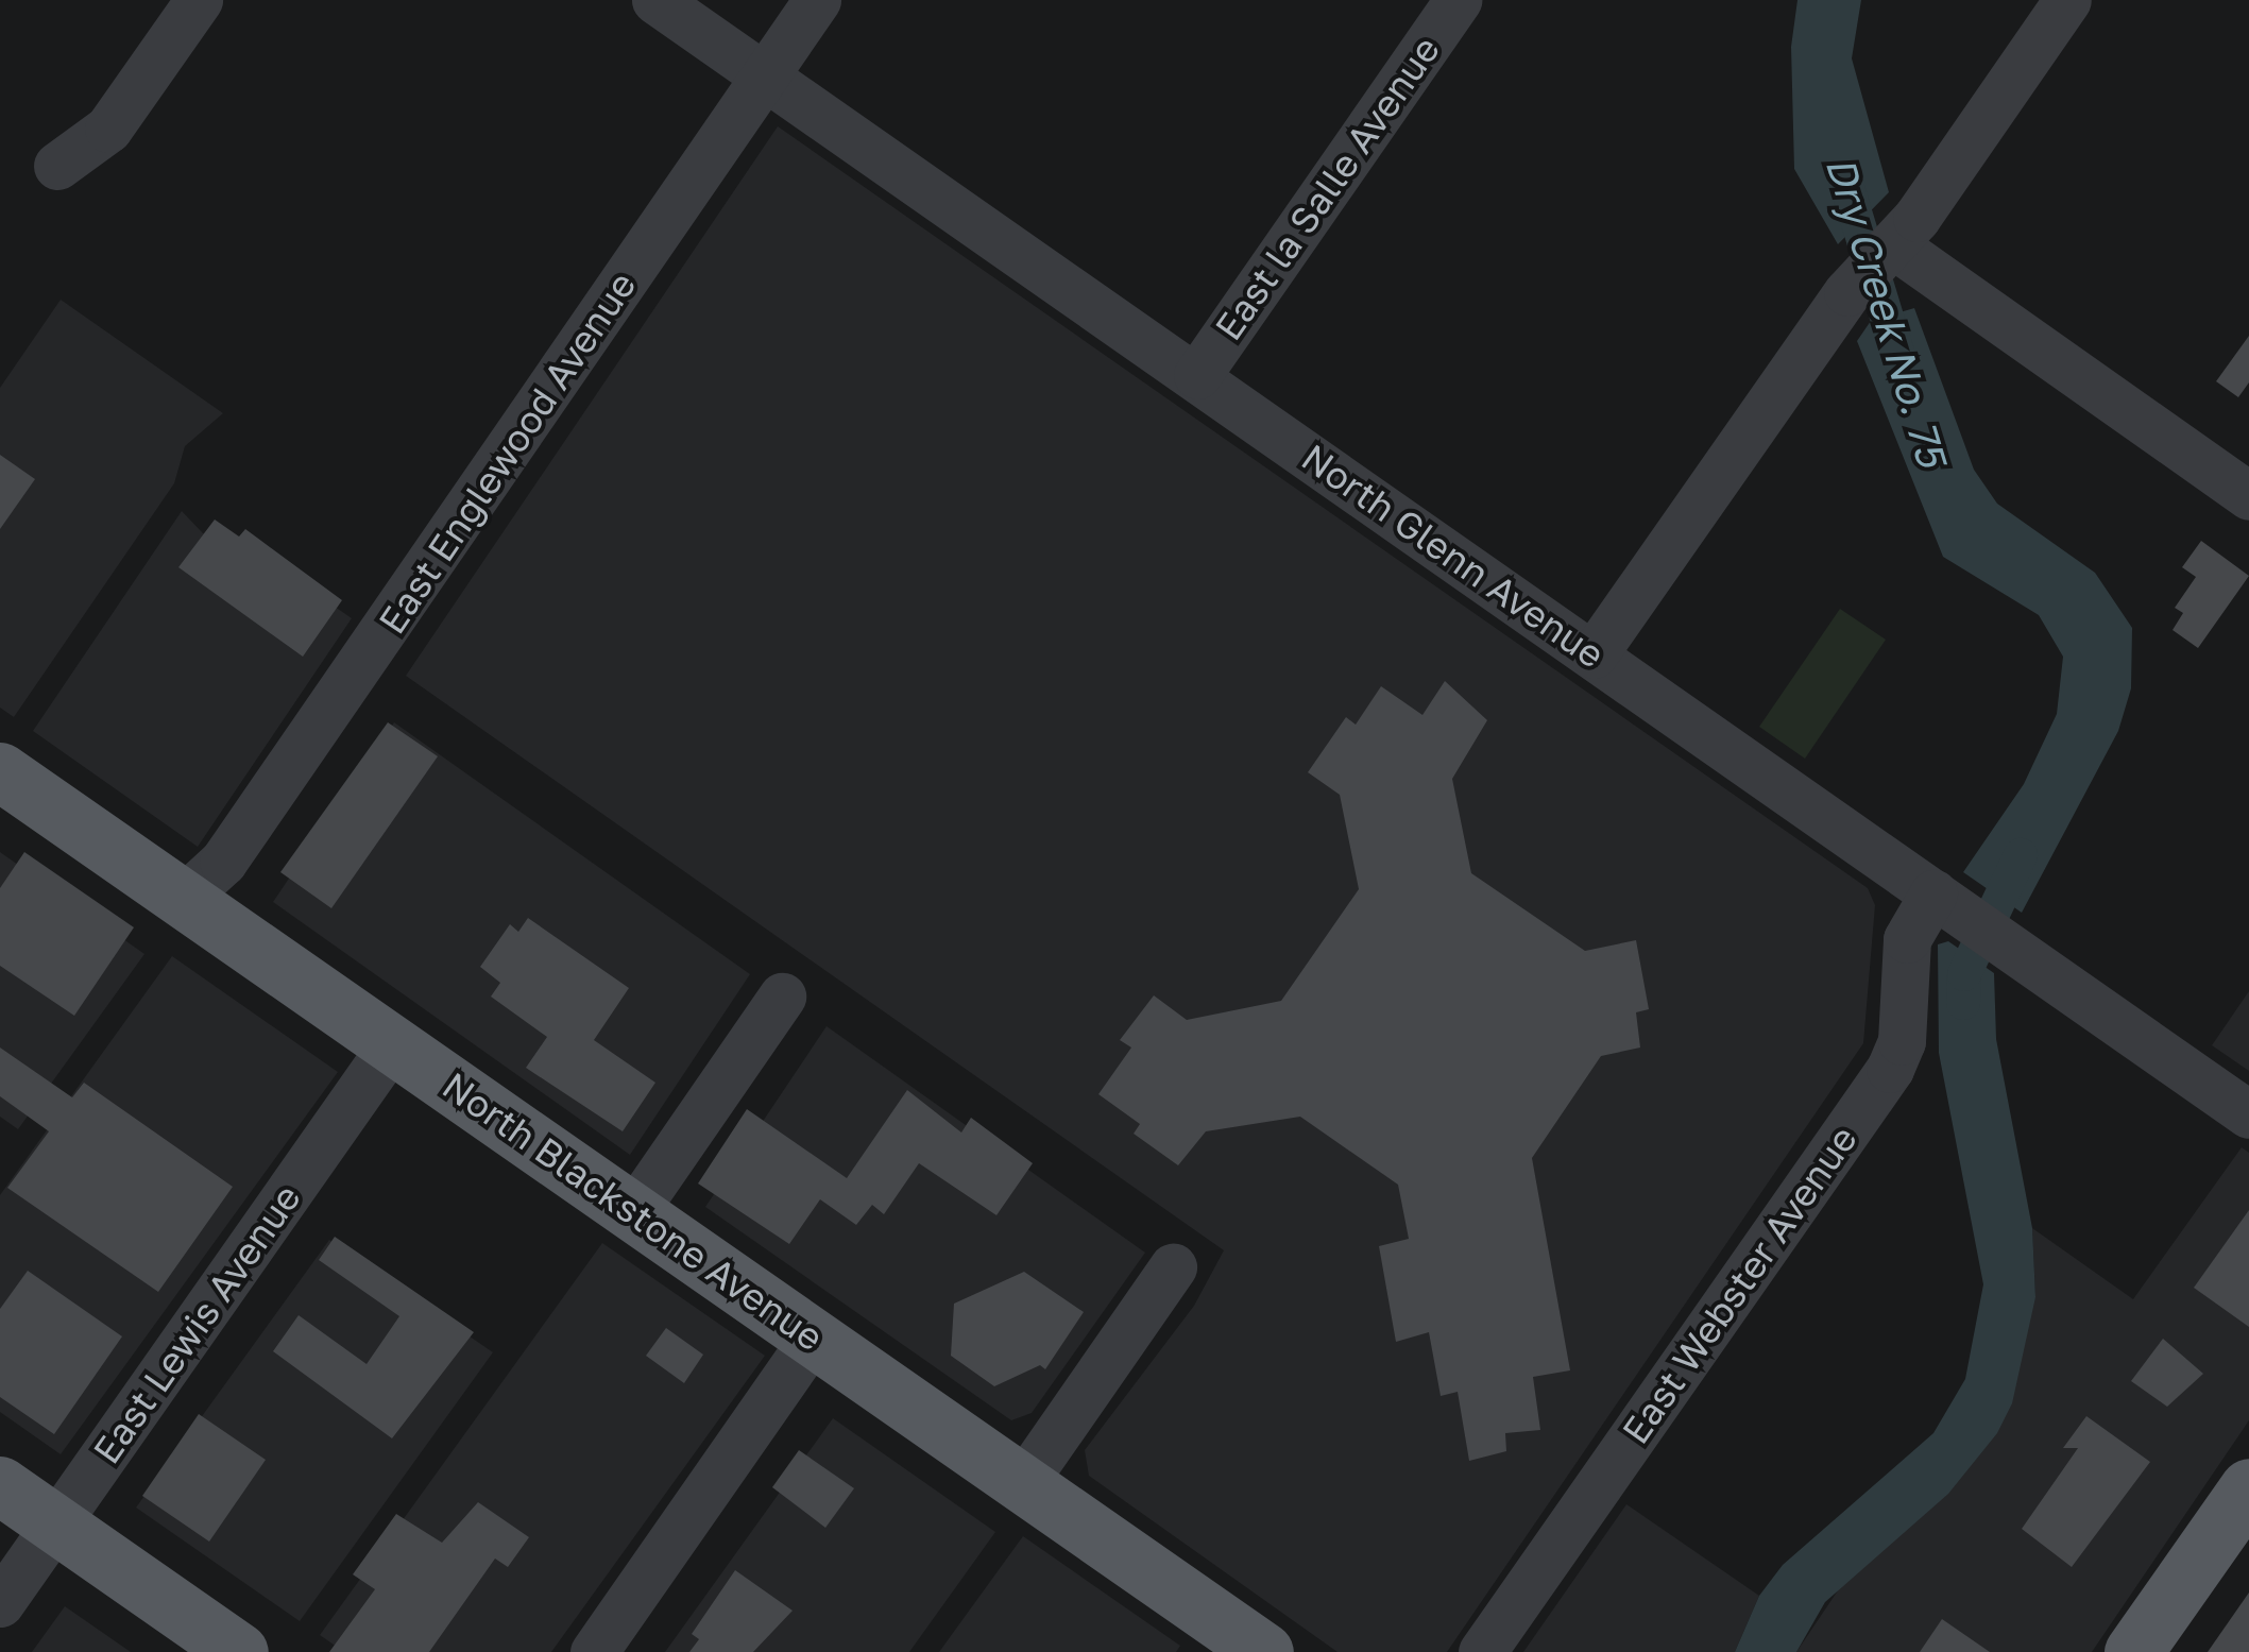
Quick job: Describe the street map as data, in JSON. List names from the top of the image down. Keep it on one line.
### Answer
{"streets":{"main road":["North Blackstone Avenue"],"street":["East la Salle Avenue","East Englewood Avenue","North Glenn Avenue","East Webster Avenue","East Lewis Avenue"]},"crossings":[["East la Salle Avenue","North Glenn Avenue"],["East Englewood Avenue","North Glenn Avenue"],["East Englewood Avenue","North Blackstone Avenue"],["North Glenn Avenue","East Webster Avenue"],["North Blackstone Avenue","East Lewis Avenue"]],"water":["Dry Creek No. 75"]}
